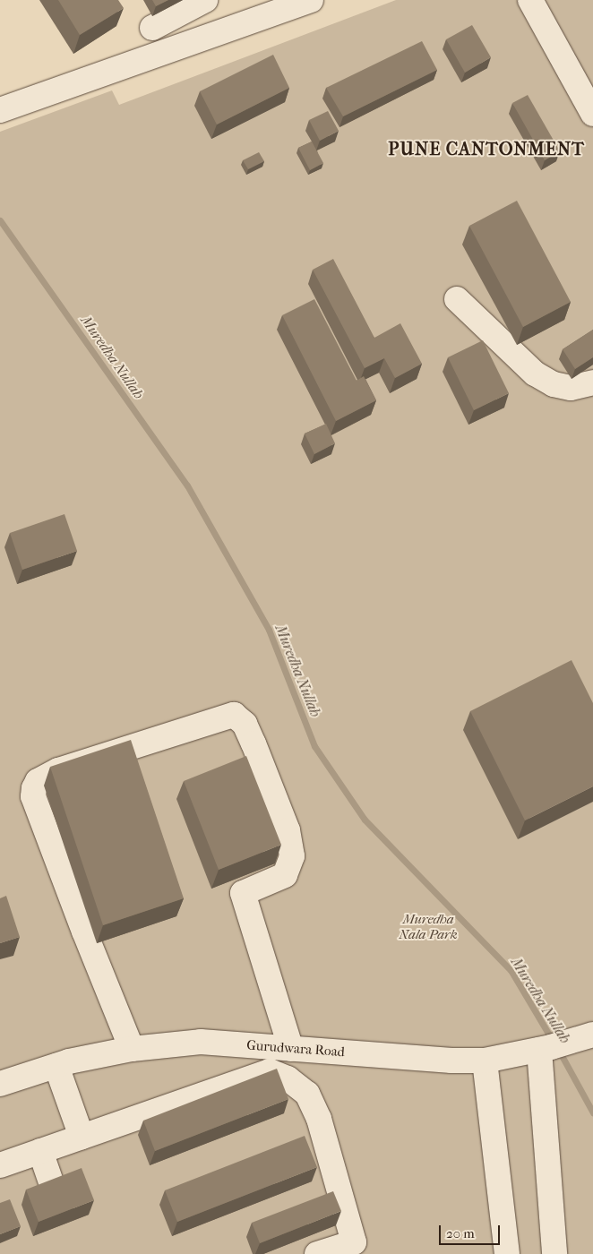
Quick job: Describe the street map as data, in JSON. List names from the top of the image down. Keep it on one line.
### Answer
{"streets":{"street":["Gurudwara Road"]},"districts":["PUNE CANTONMENT"],"water":["Muredha Nullah"],"parks":["Muredha Nala Park"],"scale_bar":"20 m"}
